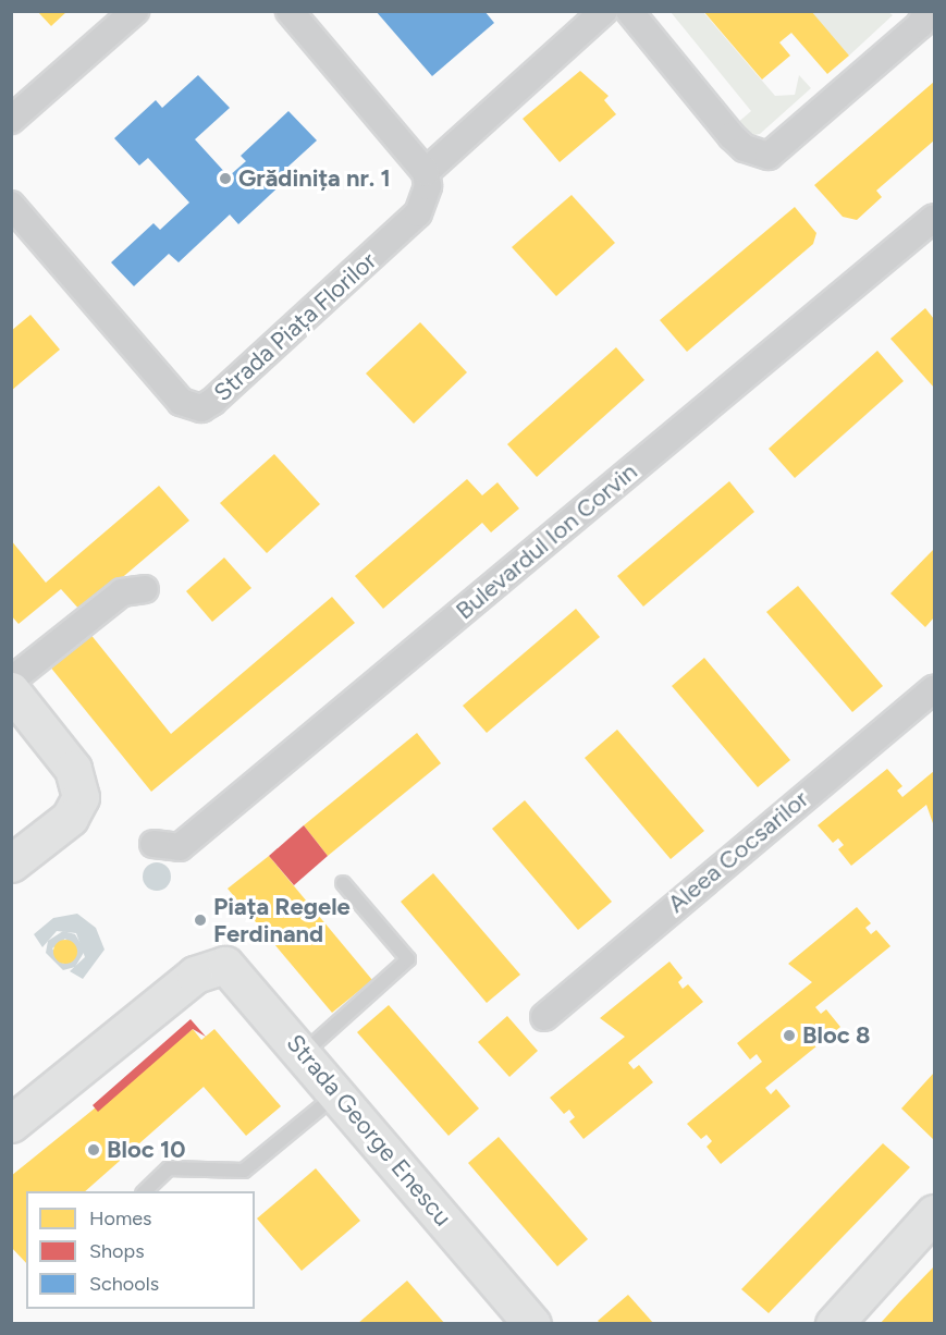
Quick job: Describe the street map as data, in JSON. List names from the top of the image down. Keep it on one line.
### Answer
{"streets":{"street":["Strada Piața Florilor","Bulevardul Ion Corvin","Aleea Cocsarilor","Strada George Enescu"]},"places":["Grădinița nr. 1","Piața Regele Ferdinand","Bloc 8","Bloc 10"],"legend":["Homes","Shops","Schools"]}
